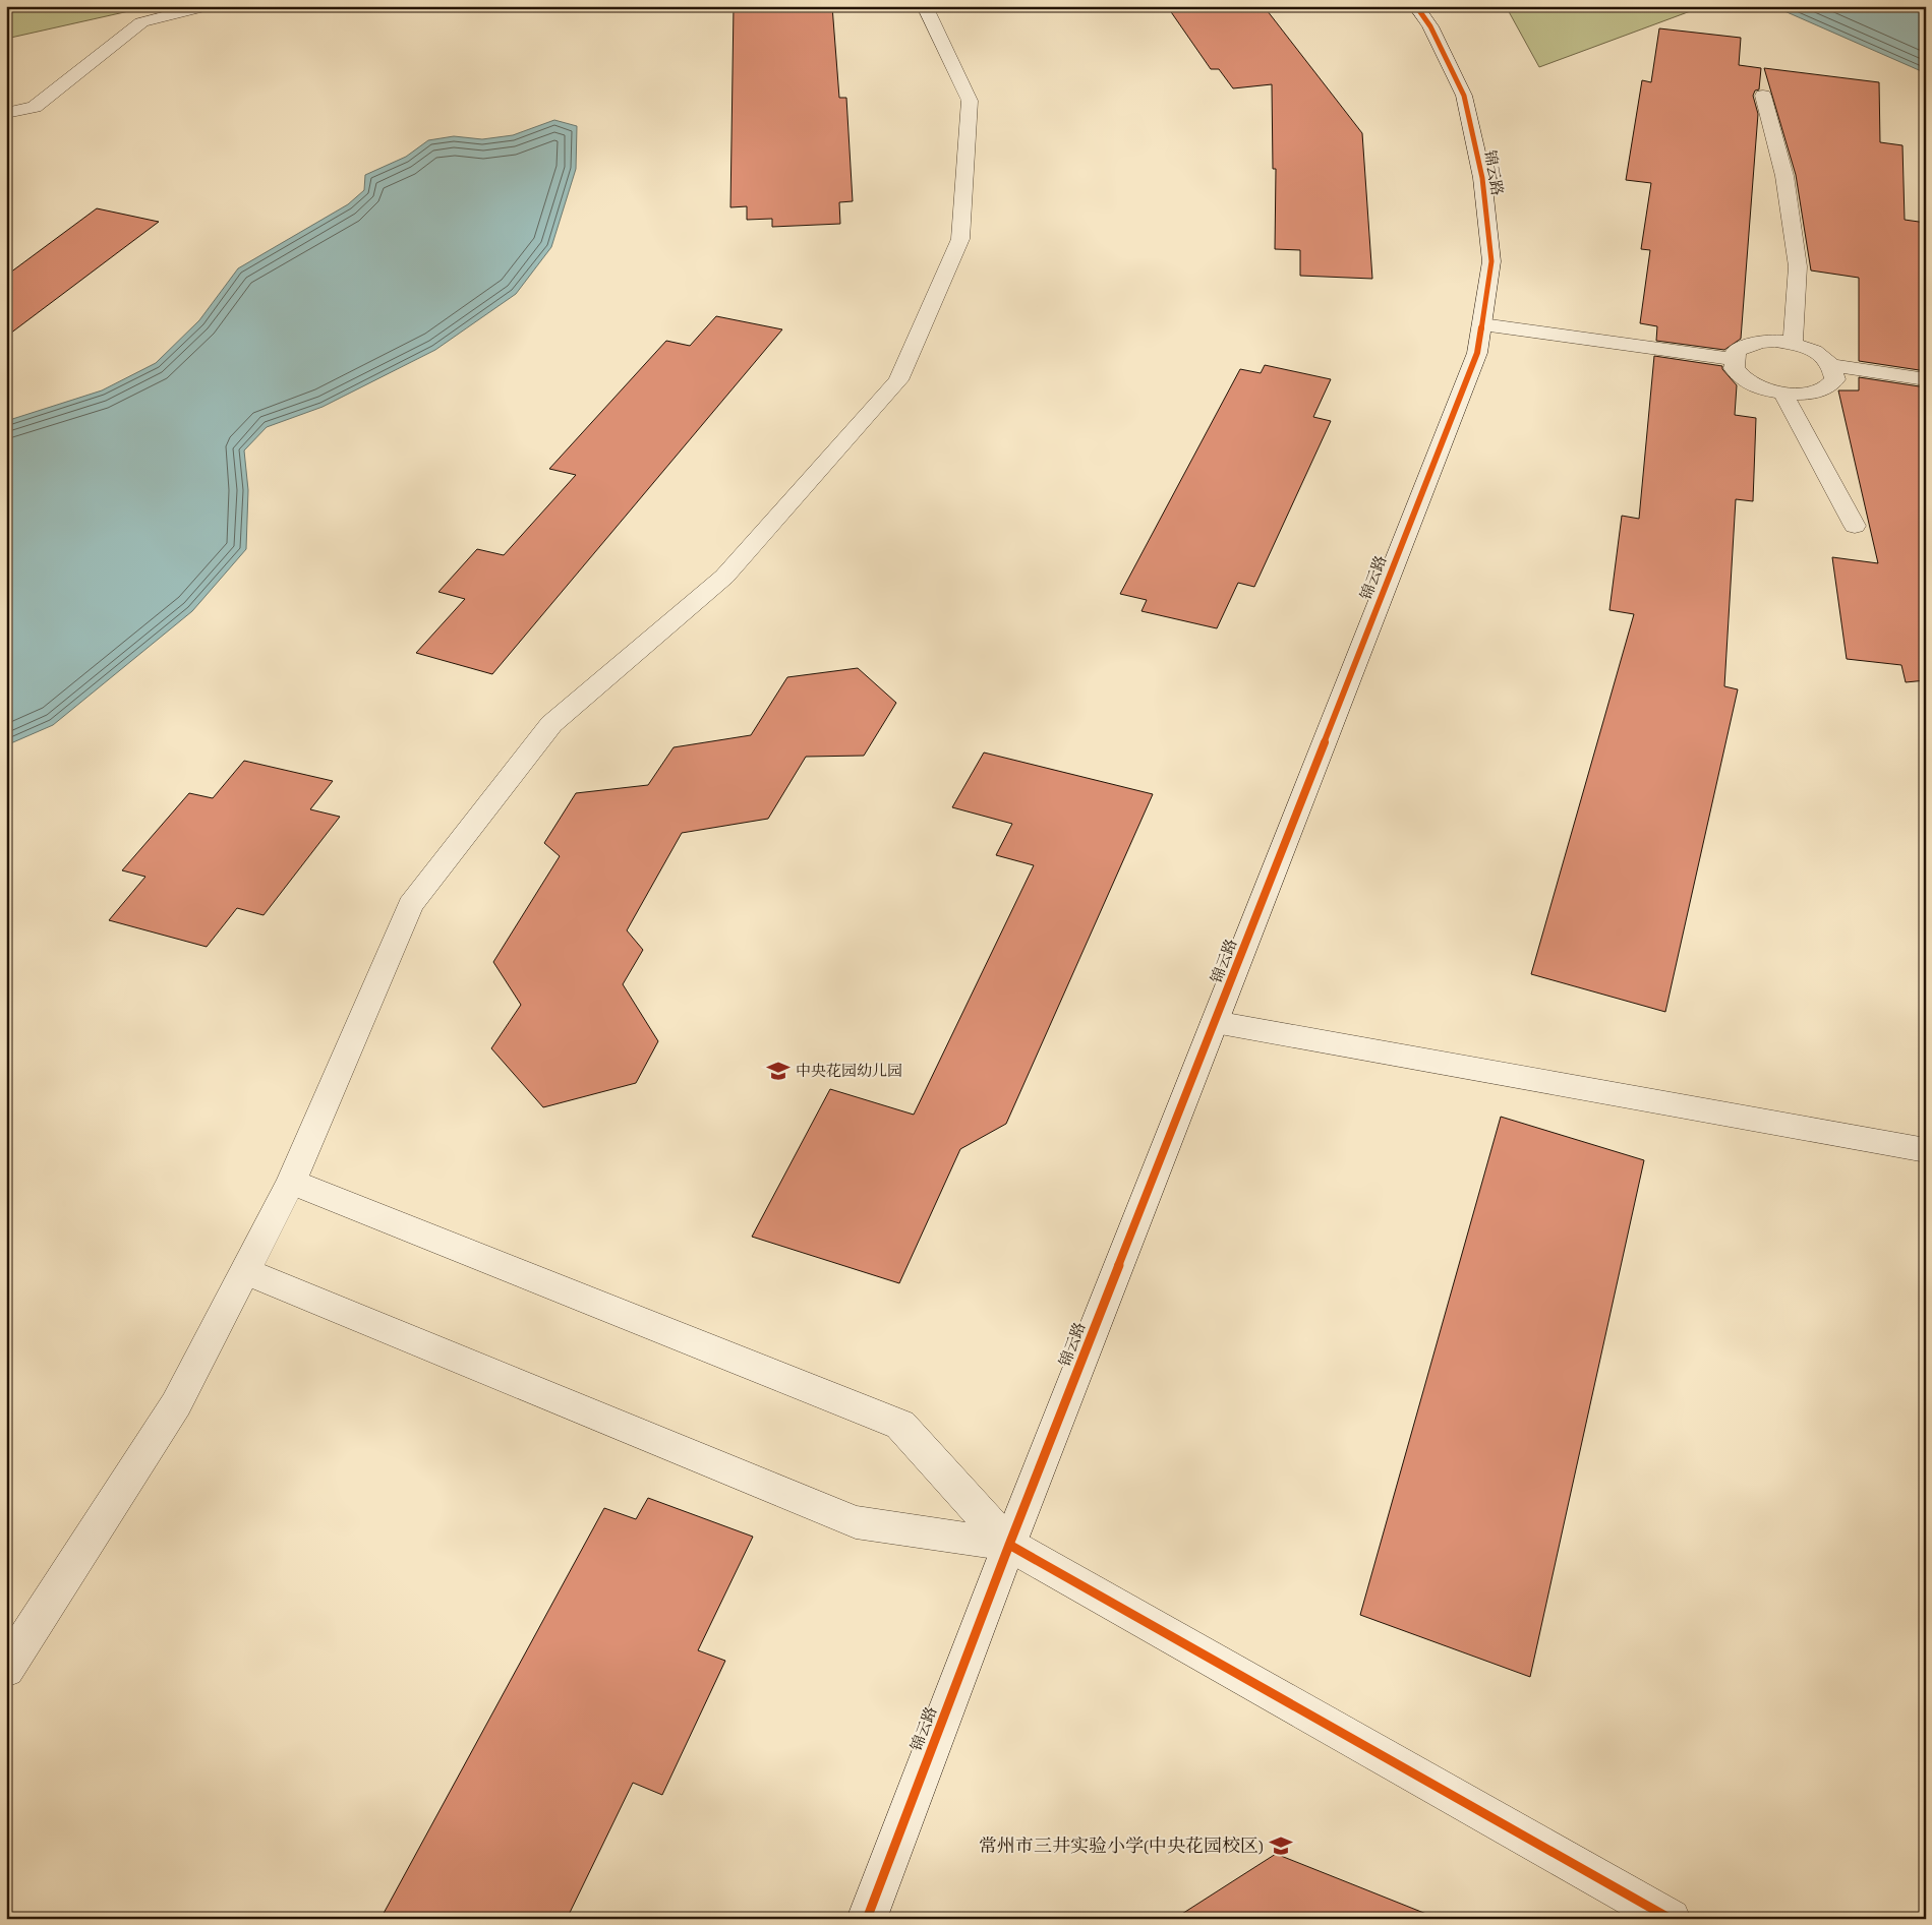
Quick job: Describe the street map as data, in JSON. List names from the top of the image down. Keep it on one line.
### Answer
{"streets":{"street":["锦云路"]},"places":{"school or university":["中央花园幼儿园","常州市三井实验小学(中央花园校区)"]}}
